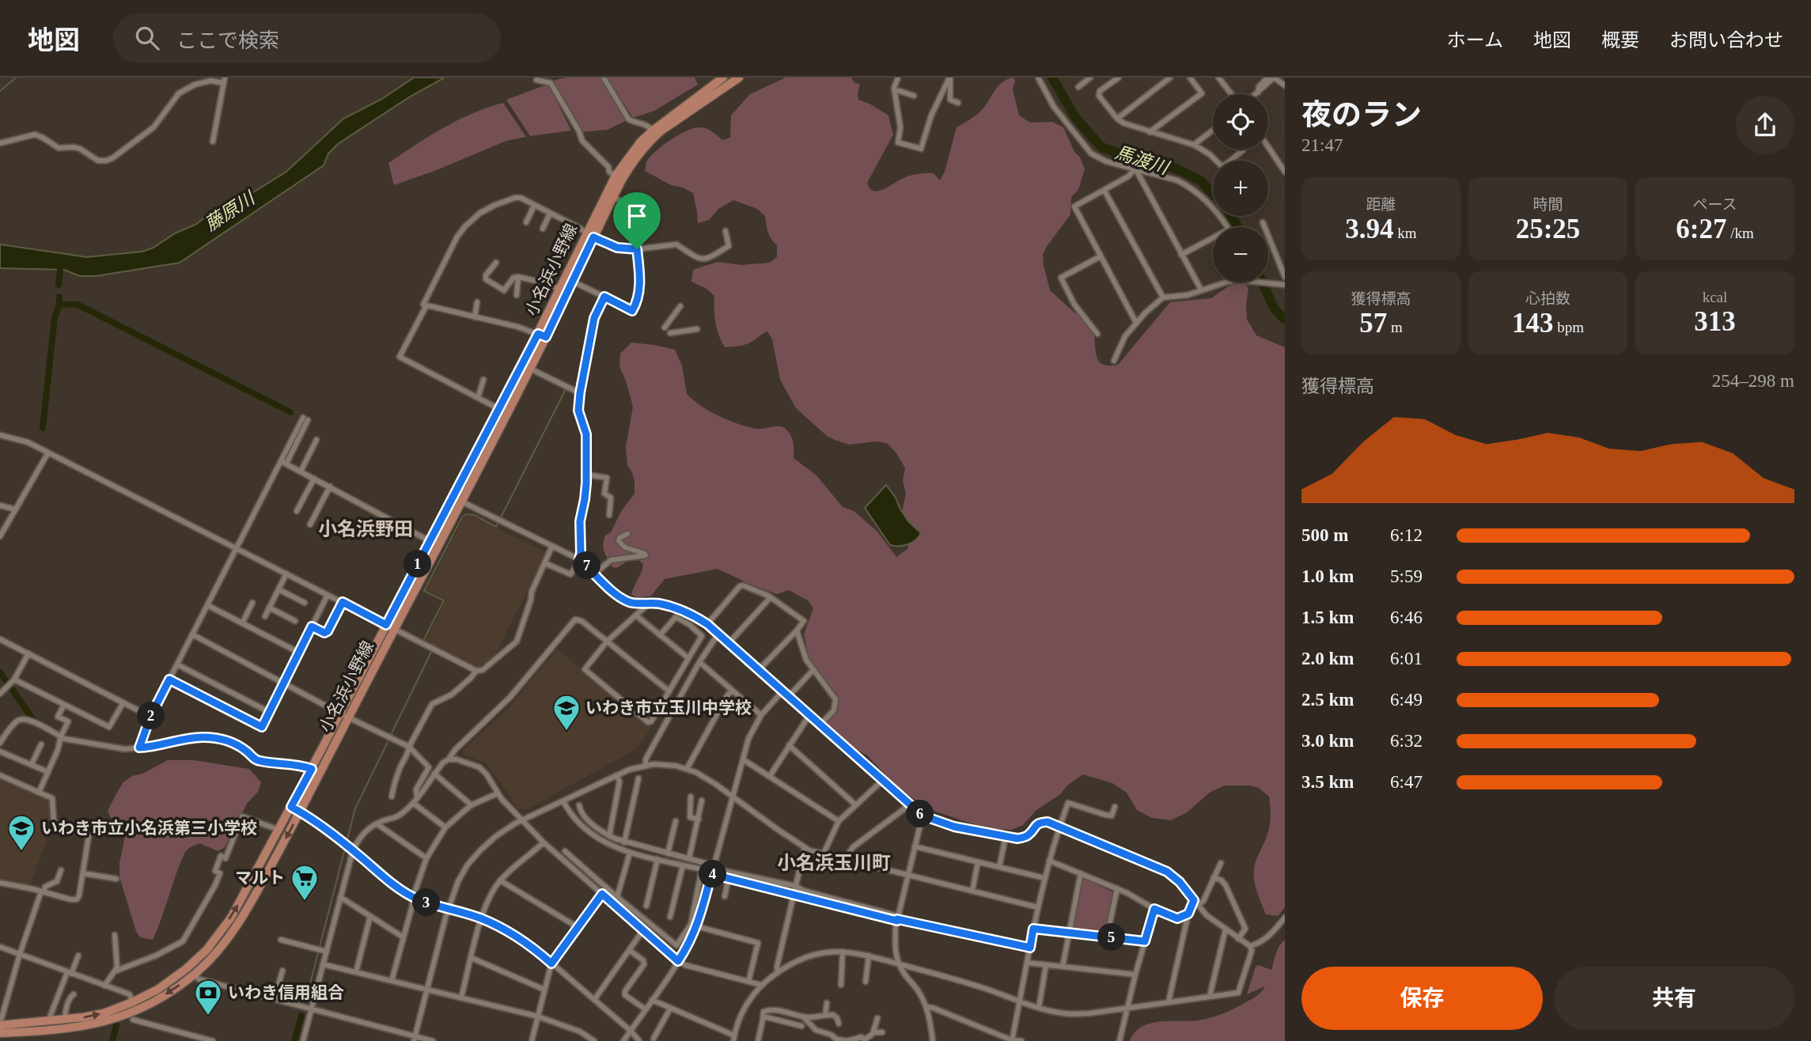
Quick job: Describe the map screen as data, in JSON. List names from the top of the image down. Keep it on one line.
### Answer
{"streets":{"main road":["小名浜小野線"]},"districts":["小名浜野田","小名浜玉川町"],"water":["馬渡川","藤原川"],"places":{"school or university":["いわき市立玉川中学校","いわき市立小名浜第三小学校"],"supermarket":["マルト"],"bank":["いわき信用組合"]},"page":{"header":"地図","search":"ここで検索","nav":["ホーム","地図","概要","お問い合わせ"],"heading":["夜のラン","21:47"],"map_buttons":["+","−"],"stats":[["距離","3.94 km"],["時間","25:25"],["ペース","6:27 /km"],["獲得標高","57 m"],["心拍数","143 bpm"],["kcal","313"]],"chart":["獲得標高","254–298 m"],"list":[{"name":"500 m","note":"6:12"},{"name":"1.0 km","note":"5:59"},{"name":"1.5 km","note":"6:46"},{"name":"2.0 km","note":"6:01"},{"name":"2.5 km","note":"6:49"},{"name":"3.0 km","note":"6:32"},{"name":"3.5 km","note":"6:47"}],"pins":["1","7","2","6","4","3","5"],"buttons":["保存","共有"]}}
